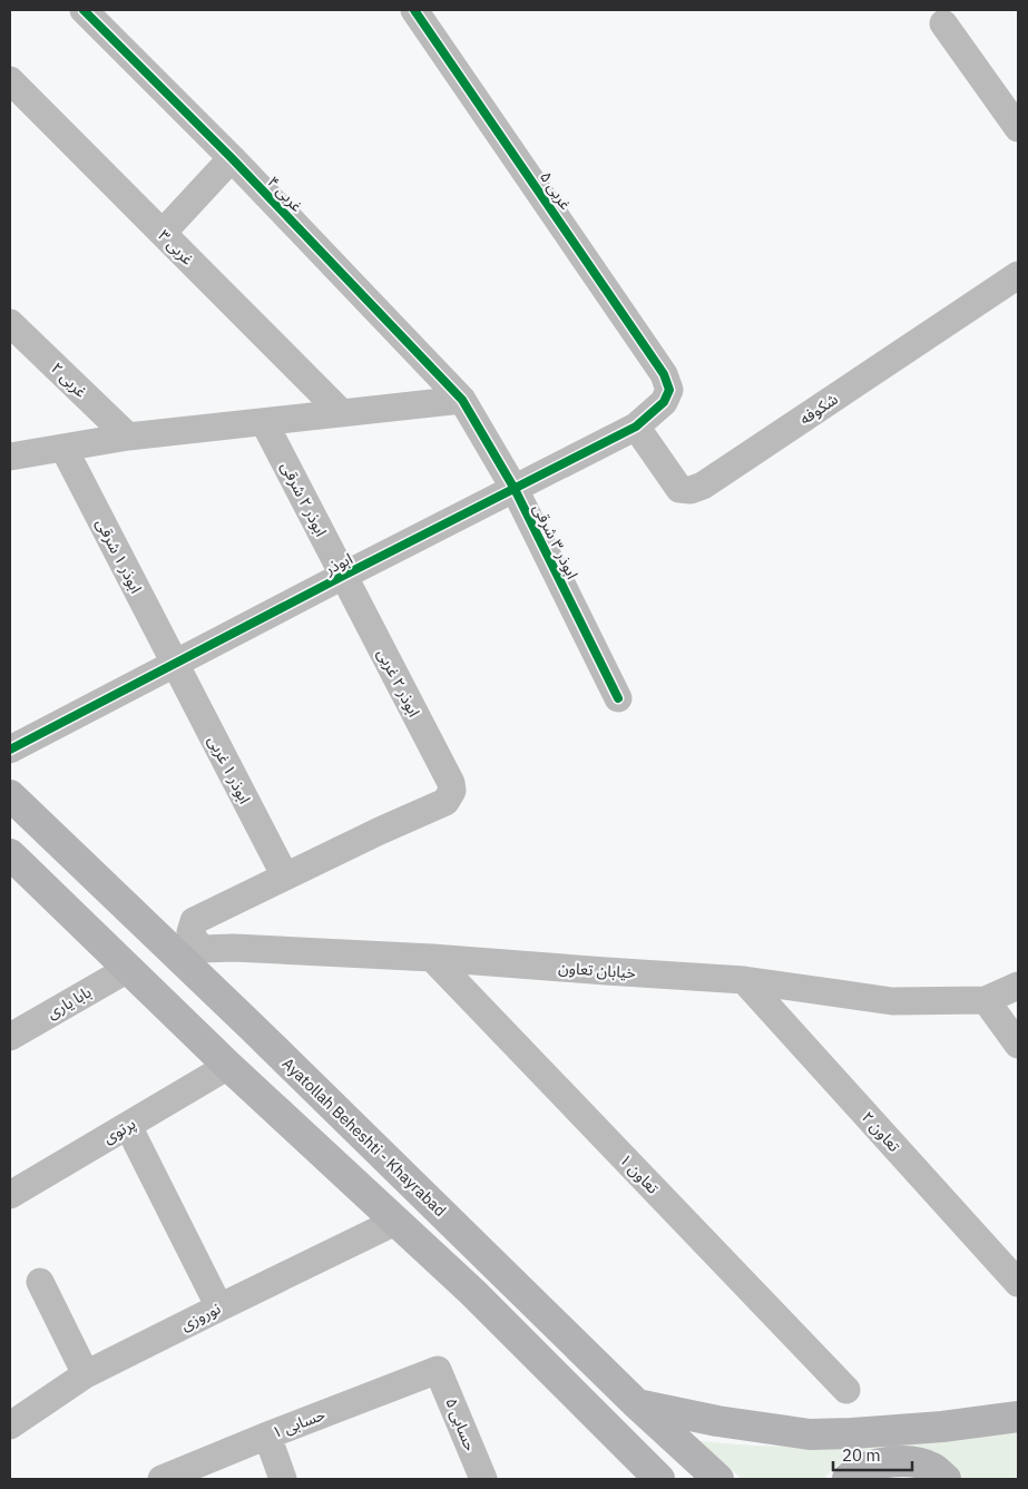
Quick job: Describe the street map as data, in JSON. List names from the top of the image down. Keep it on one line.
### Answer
{"streets":{"main road":["Ayatollah Beheshti - Khayrabad"],"street":["غربی ۵","غربی ۴","غربی ۳","غربی ۲","شکوفه","ابوذر ۲ شرقی","ابوذر ۳ شرقی","ابوذر ۱ شرقی","ابوذر","ابوذر ۲ غربی","ابوذر ۱ غربی","خیابان تعاون","بابا یاری","پرتوی","تعاون ۲","تعاون ۱","نوروزی","حسابی ۱","حسابی ۵"]},"crossings":[["غربی ۵","ابوذر"],["غربی ۴","ابوذر ۳ شرقی"],["شکوفه","ابوذر"],["ابوذر ۲ شرقی","ابوذر"],["ابوذر ۲ شرقی","ابوذر ۲ غربی"],["ابوذر ۳ شرقی","ابوذر"],["ابوذر ۱ شرقی","ابوذر"],["ابوذر ۱ شرقی","ابوذر ۱ غربی"],["ابوذر","ابوذر ۲ غربی"],["ابوذر","ابوذر ۱ غربی"],["ابوذر ۲ غربی","ابوذر ۱ غربی"],["خیابان تعاون","تعاون ۲"],["خیابان تعاون","Ayatollah Beheshti - Khayrabad"],["خیابان تعاون","تعاون ۱"],["حسابی ۱","حسابی ۵"]],"scale_bar":"20 m"}
